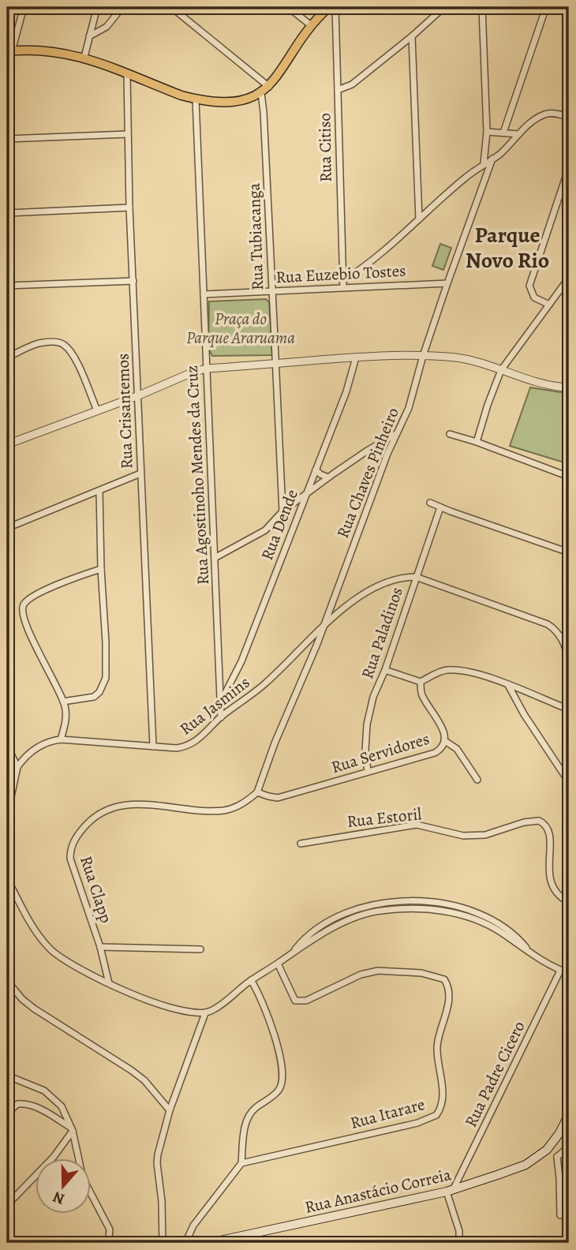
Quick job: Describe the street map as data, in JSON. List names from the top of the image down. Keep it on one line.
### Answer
{"streets":{"main road":["Rua Anastácio Correia"],"street":["Rua Citiso","Rua Tubiacanga","Rua Euzebio Tostes","Rua Crisantemos","Rua Chaves Pinheiro","Rua Agostinoho Mendes da Cruz","Rua Dende","Rua Paladinos","Rua Jasmins","Rua Servidores","Rua Estoril","Rua Clapp","Rua Padre Cicero","Rua Itarare"]},"crossings":[["Rua Citiso","Rua Euzebio Tostes"],["Rua Tubiacanga","Rua Euzebio Tostes"],["Rua Euzebio Tostes","Rua Chaves Pinheiro"],["Rua Euzebio Tostes","Rua Agostinoho Mendes da Cruz"],["Rua Crisantemos","Rua Jasmins"],["Rua Chaves Pinheiro","Rua Jasmins"],["Rua Chaves Pinheiro","Rua Servidores"],["Rua Chaves Pinheiro","Rua Clapp"],["Rua Agostinoho Mendes da Cruz","Rua Dende"],["Rua Agostinoho Mendes da Cruz","Rua Jasmins"],["Rua Paladinos","Rua Jasmins"],["Rua Paladinos","Rua Servidores"],["Rua Servidores","Rua Clapp"],["Rua Padre Cicero","Rua Anastácio Correia"]],"districts":["Parque Novo Rio"],"parks":["Praça do Parque Araruama"],"north":"bottom"}
